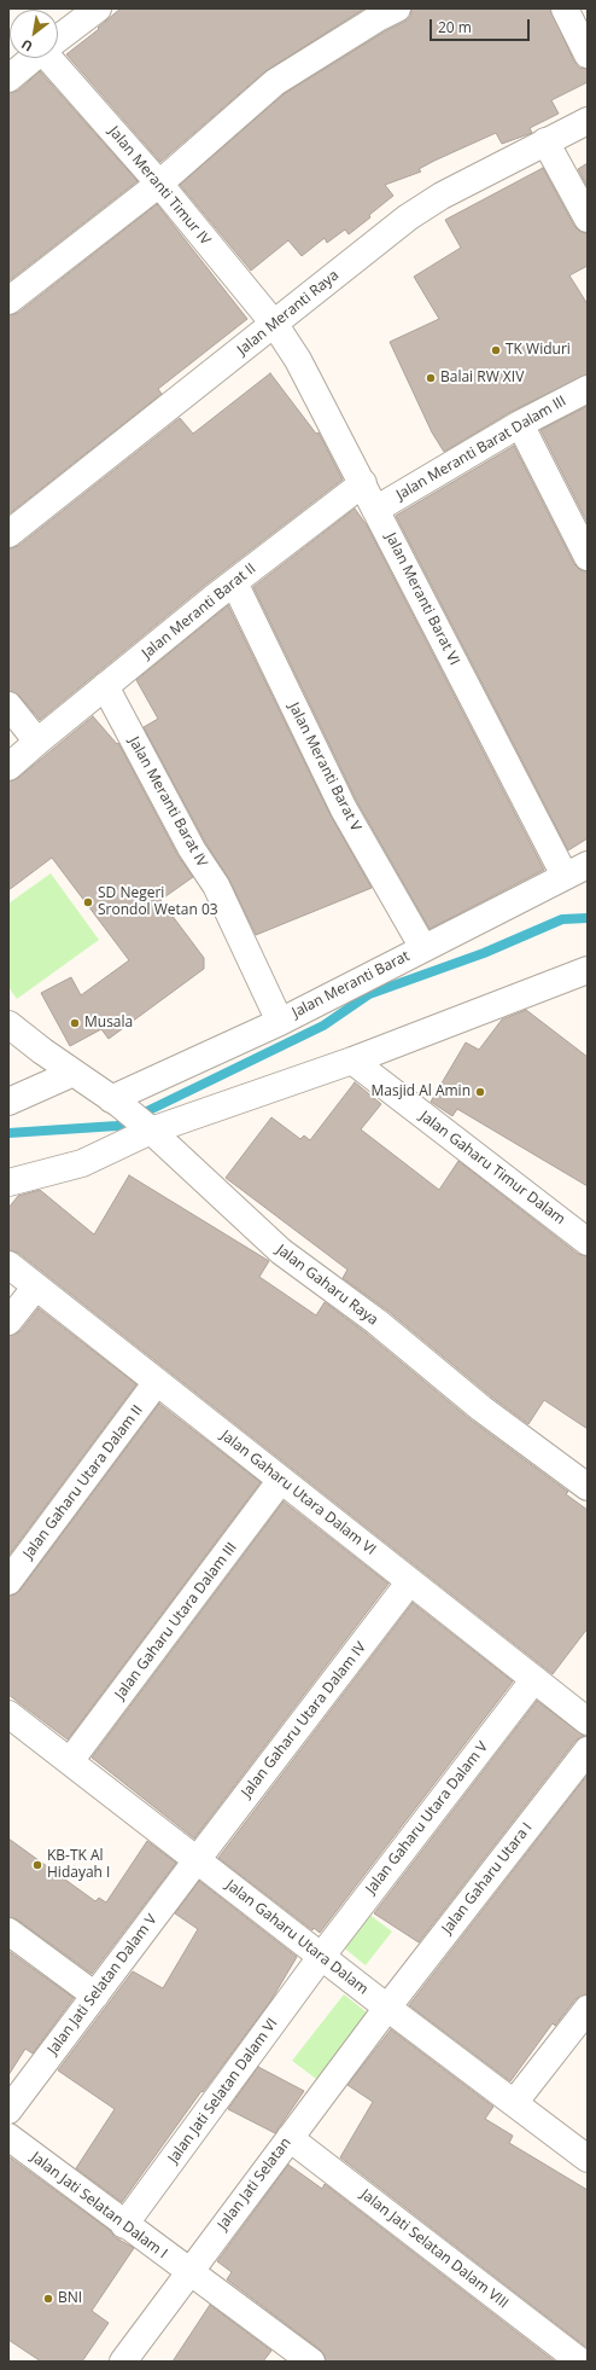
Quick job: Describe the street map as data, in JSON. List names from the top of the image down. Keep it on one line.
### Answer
{"streets":{"street":["Jalan Meranti Timur IV","Jalan Meranti Raya","Jalan Meranti Barat Dalam III","Jalan Meranti Barat VI","Jalan Meranti Barat II","Jalan Meranti Barat V","Jalan Meranti Barat IV","Jalan Meranti Barat","Jalan Gaharu Timur Dalam","Jalan Gaharu Raya","Jalan Gaharu Utara Dalam II","Jalan Gaharu Utara Dalam VI","Jalan Gaharu Utara Dalam III","Jalan Gaharu Utara Dalam IV","Jalan Gaharu Utara Dalam V","Jalan Gaharu Utara I","Jalan Gaharu Utara Dalam","Jalan Jati Selatan Dalam V","Jalan Jati Selatan Dalam VI","Jalan Jati Selatan","Jalan Jati Selatan Dalam I","Jalan Jati Selatan Dalam VIII"]},"crossings":[["Jalan Meranti Timur IV","Jalan Meranti Raya"],["Jalan Meranti Timur IV","Jalan Meranti Barat VI"],["Jalan Meranti Raya","Jalan Meranti Barat VI"],["Jalan Meranti Barat Dalam III","Jalan Meranti Barat VI"],["Jalan Meranti Barat VI","Jalan Meranti Barat II"],["Jalan Meranti Barat VI","Jalan Meranti Barat"],["Jalan Meranti Barat II","Jalan Meranti Barat V"],["Jalan Meranti Barat II","Jalan Meranti Barat IV"],["Jalan Meranti Barat V","Jalan Meranti Barat"],["Jalan Meranti Barat IV","Jalan Meranti Barat"],["Jalan Meranti Barat","Jalan Gaharu Raya"],["Jalan Gaharu Utara Dalam II","Jalan Gaharu Utara Dalam VI"],["Jalan Gaharu Utara Dalam VI","Jalan Gaharu Utara Dalam III"],["Jalan Gaharu Utara Dalam VI","Jalan Gaharu Utara Dalam IV"],["Jalan Gaharu Utara Dalam VI","Jalan Gaharu Utara Dalam V"],["Jalan Gaharu Utara Dalam III","Jalan Gaharu Utara Dalam"],["Jalan Gaharu Utara Dalam IV","Jalan Gaharu Utara Dalam"],["Jalan Gaharu Utara Dalam IV","Jalan Jati Selatan Dalam V"],["Jalan Gaharu Utara Dalam V","Jalan Gaharu Utara Dalam"],["Jalan Gaharu Utara Dalam V","Jalan Jati Selatan Dalam VI"],["Jalan Gaharu Utara I","Jalan Gaharu Utara Dalam"],["Jalan Gaharu Utara I","Jalan Jati Selatan"],["Jalan Gaharu Utara Dalam","Jalan Jati Selatan Dalam V"],["Jalan Gaharu Utara Dalam","Jalan Jati Selatan Dalam VI"],["Jalan Gaharu Utara Dalam","Jalan Jati Selatan"],["Jalan Jati Selatan Dalam VI","Jalan Jati Selatan Dalam I"],["Jalan Jati Selatan","Jalan Jati Selatan Dalam I"],["Jalan Jati Selatan","Jalan Jati Selatan Dalam VIII"]],"places":["TK Widuri","Balai RW XIV","SD Negeri Srondol Wetan 03","Musala","Masjid Al Amin","KB-TK Al Hidayah I","BNI"],"scale_bar":"20 m","north":"bottom left"}
